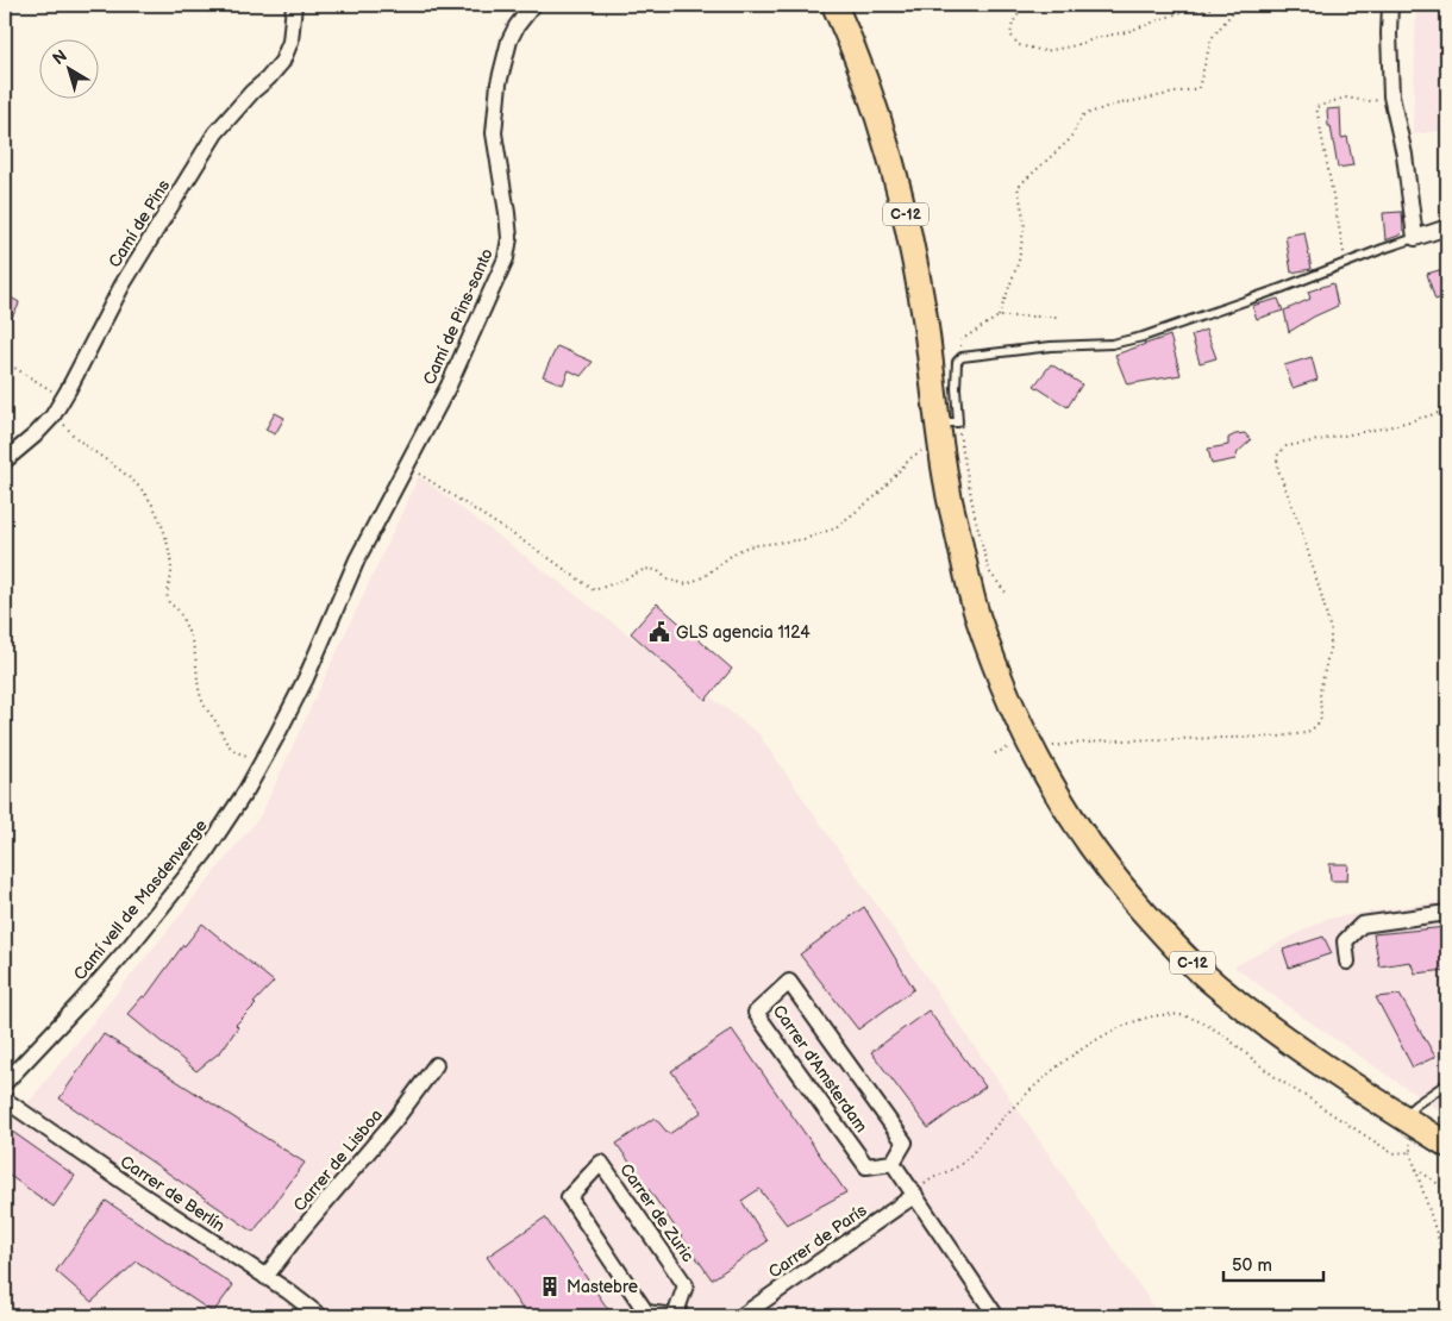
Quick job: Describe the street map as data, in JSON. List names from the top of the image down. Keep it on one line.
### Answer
{"streets":{"main road":["C-12"],"street":["Camí de Pins","Camí de Pins-santo","Camí vell de Masdenverge","Carrer d'Amsterdam","Carrer de Lisboa","Carrer de Berlín","Carrer de Zuric","Carrer de París"]},"crossings":[["Camí de Pins-santo","Camí vell de Masdenverge"],["Carrer de Lisboa","Carrer de Berlín"]],"places":{"public building":["GLS agencia 1124"],"building":["Mastebre"]},"scale_bar":"50 m","north":"top left"}
